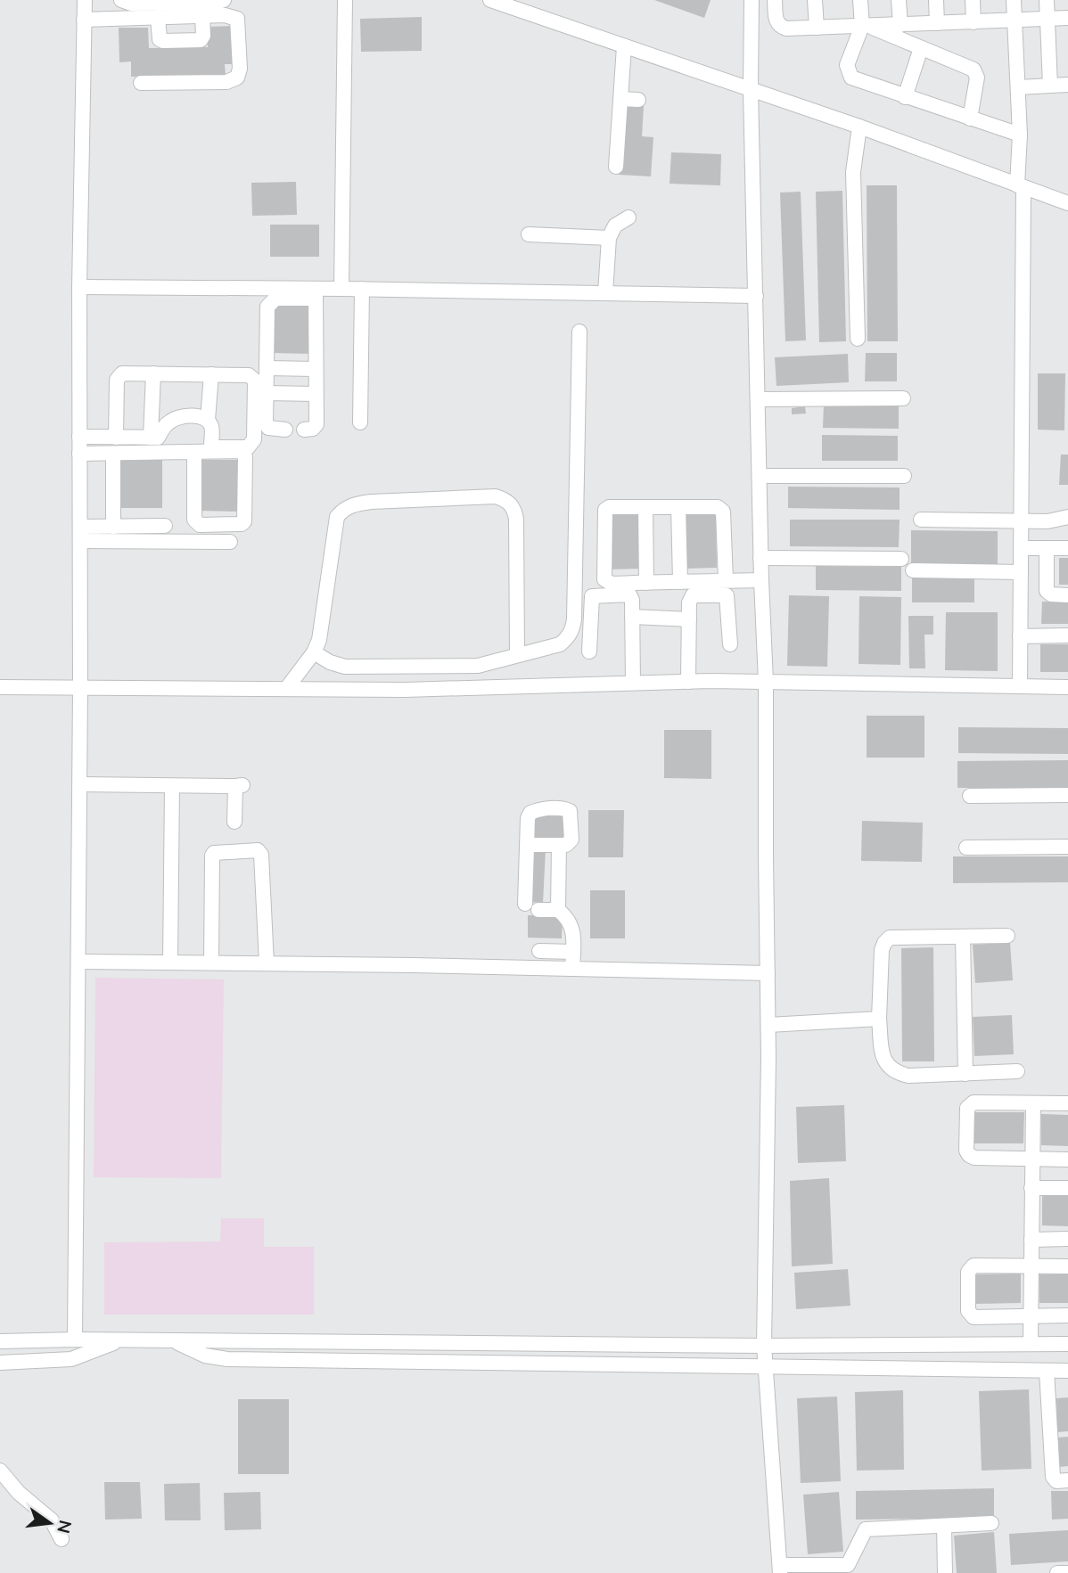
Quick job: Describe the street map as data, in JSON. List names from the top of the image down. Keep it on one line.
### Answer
{"north":"right"}
